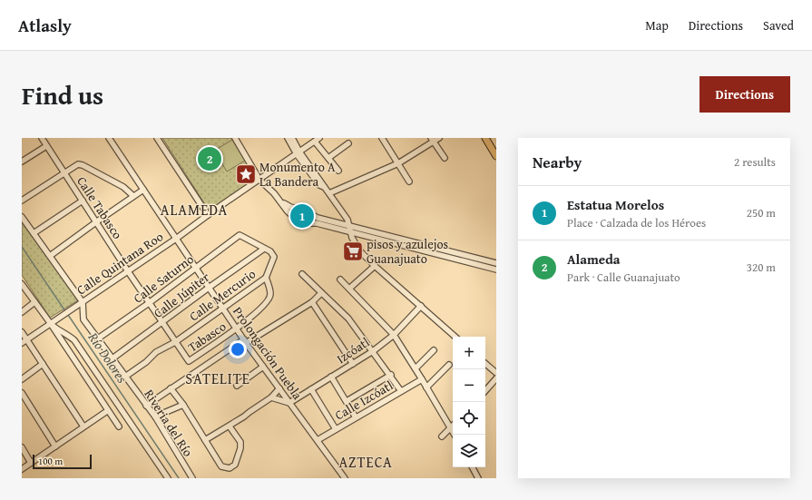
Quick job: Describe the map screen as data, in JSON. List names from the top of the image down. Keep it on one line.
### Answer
{"streets":{"street":["Calle Tabasco","Calle Quintana Roo","Calle Saturno","Calle Júpiter","Calle Mercurio","Tabasco","Izcóatl","Prolongación Puebla","Calle Izcóatl","Riveria del Río"]},"crossings":[["Calle Tabasco","Calle Quintana Roo"],["Calle Tabasco","Calle Saturno"],["Calle Tabasco","Calle Júpiter"],["Calle Tabasco","Calle Mercurio"],["Calle Tabasco","Tabasco"],["Calle Quintana Roo","Prolongación Puebla"],["Calle Quintana Roo","Riveria del Río"],["Calle Saturno","Calle Júpiter"],["Calle Saturno","Calle Mercurio"],["Calle Saturno","Prolongación Puebla"],["Calle Saturno","Riveria del Río"],["Calle Júpiter","Calle Mercurio"],["Calle Júpiter","Prolongación Puebla"],["Calle Júpiter","Riveria del Río"],["Calle Mercurio","Tabasco"],["Calle Mercurio","Prolongación Puebla"],["Calle Mercurio","Riveria del Río"],["Tabasco","Prolongación Puebla"],["Izcóatl","Prolongación Puebla"],["Prolongación Puebla","Calle Izcóatl"]],"districts":["ALAMEDA","SATELITE","AZTECA"],"water":["Río Dolores"],"places":{"place":["Monumento A La Bandera"],"supermarket":["pisos y azulejos Guanajuato"]},"scale_bar":"100 m","page":{"header":"Atlasly","nav":["Map","Directions","Saved"],"title":"Find us","buttons":"Directions","heading":["Nearby","2 results"],"pins":["2","1"],"list":[{"mark":"1","name":"Estatua Morelos","note":"Place · Calzada de los Héroes","value":"250 m"},{"mark":"2","name":"Alameda","note":"Park · Calle Guanajuato","value":"320 m"}],"map_buttons":["+","−"],"scale":"100 m"}}
